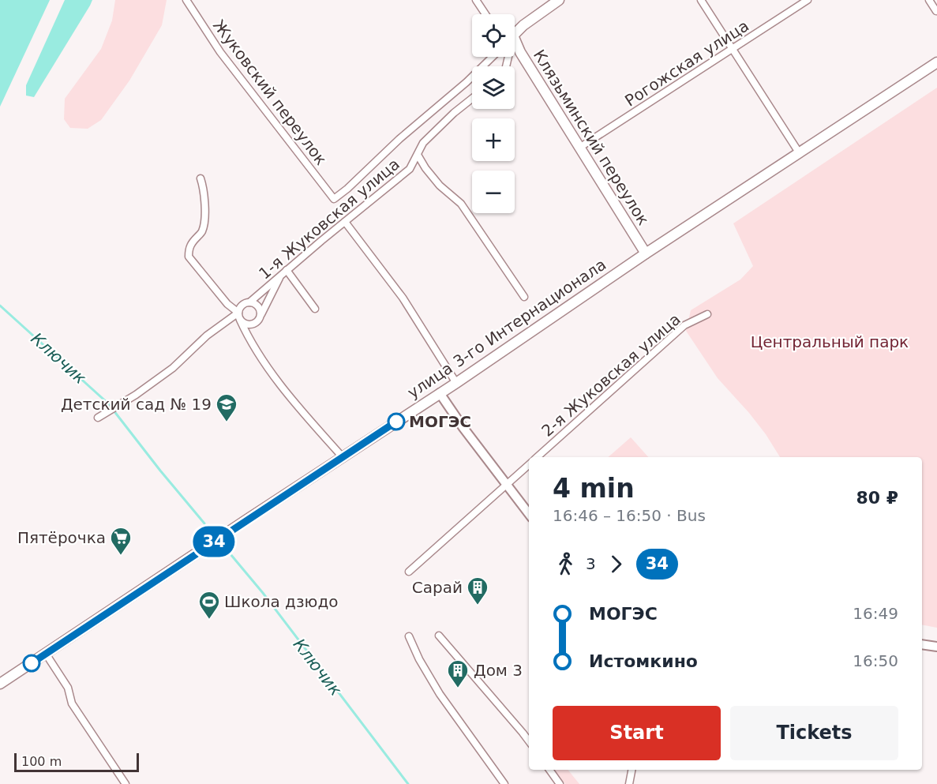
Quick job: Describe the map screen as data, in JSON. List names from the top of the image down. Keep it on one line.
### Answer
{"streets":{"main road":["Клязьминский переулок","улица 3-го Интернационала"],"street":["Рогожская улица","Жуковский переулок","1-я Жуковская улица","2-я Жуковская улица"]},"crossings":[["Рогожская улица","Клязьминский переулок"],["Жуковский переулок","1-я Жуковская улица"],["Клязьминский переулок","улица 3-го Интернационала"]],"water":["Ключик"],"parks":["Центральный парк"],"places":{"other":["МОГЭС"],"school or university":["Детский сад № 19"],"supermarket":["Пятёрочка"],"building":["Сарай","Дом 3"],"sports":["Школа дзюдо"]},"lines":["bus line 34"],"scale_bar":"100 m","page":{"on_map":"34","map_buttons":["+","−"],"heading":["4 min","16:46 – 16:50 · Bus","80 ₽"],"legs":["3","34"],"list":[{"name":"МОГЭС","value":"16:49"},{"name":"Истомкино","value":"16:50"}],"buttons":["Start","Tickets"],"scale":"100 m"}}
